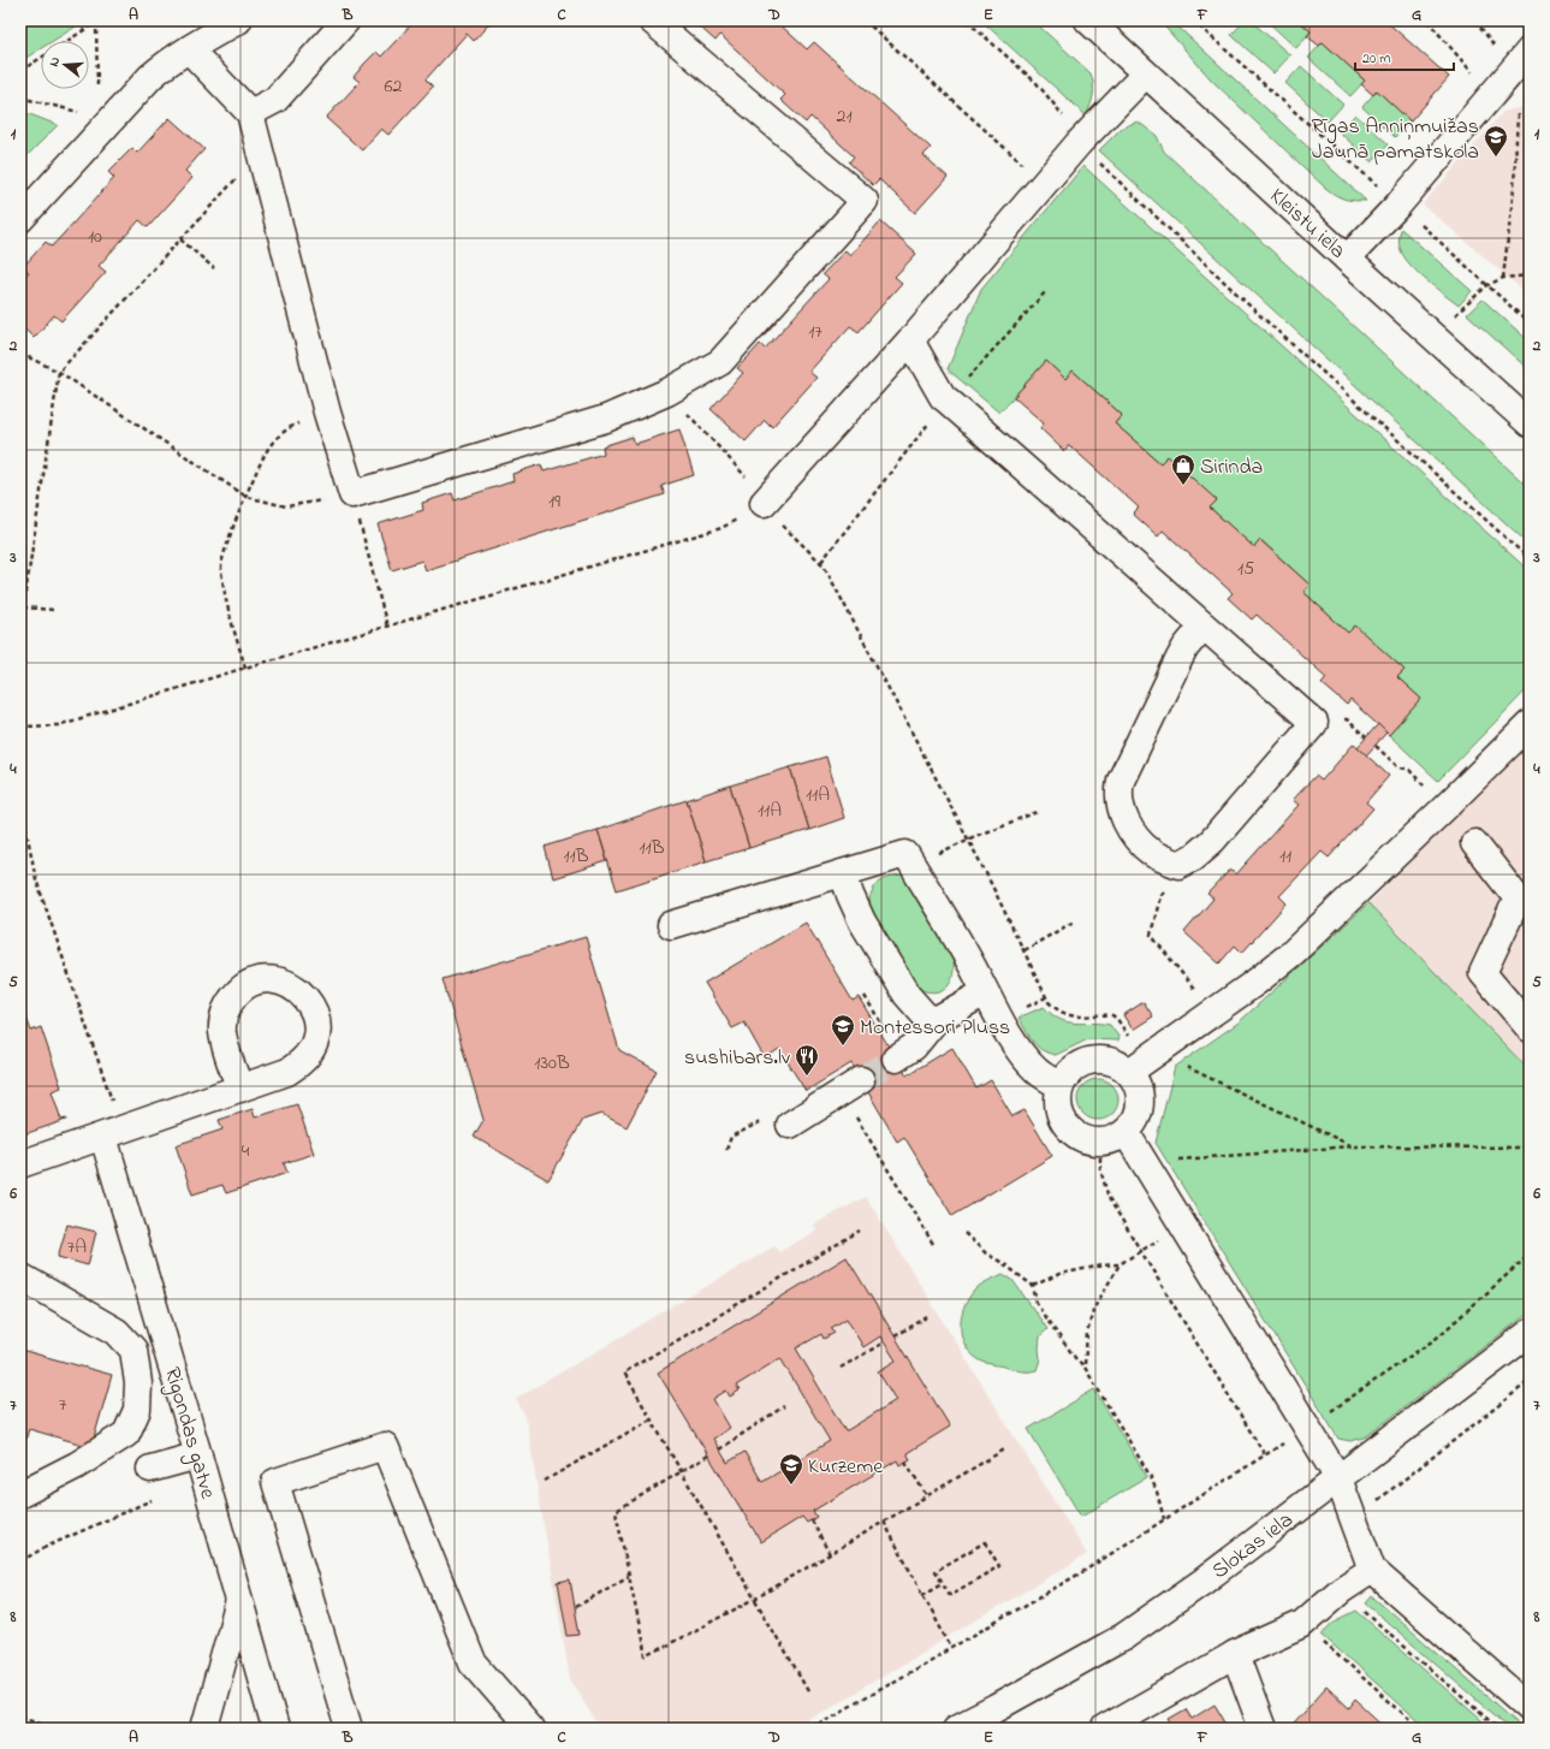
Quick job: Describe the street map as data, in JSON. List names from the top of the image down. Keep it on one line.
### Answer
{"streets":{"street":["Kleistu iela","Rigondas gatve","Slokas iela"]},"places":{"school or university":["Rīgas Anniņmuižas Jaunā pamatskola","Montessori Pluss","Kurzeme"],"shop":["Sirinda"],"restaurant":["sushibars.lv"]},"house_numbers":["62","21","10","17","19","15","11A","11A","11B","11B","11","130B","4","7A","7"],"scale_bar":"20 m","north":"left","grid":{"columns":["A","B","C","D","E","F","G"],"rows":["1","2","3","4","5","6","7","8"]}}
